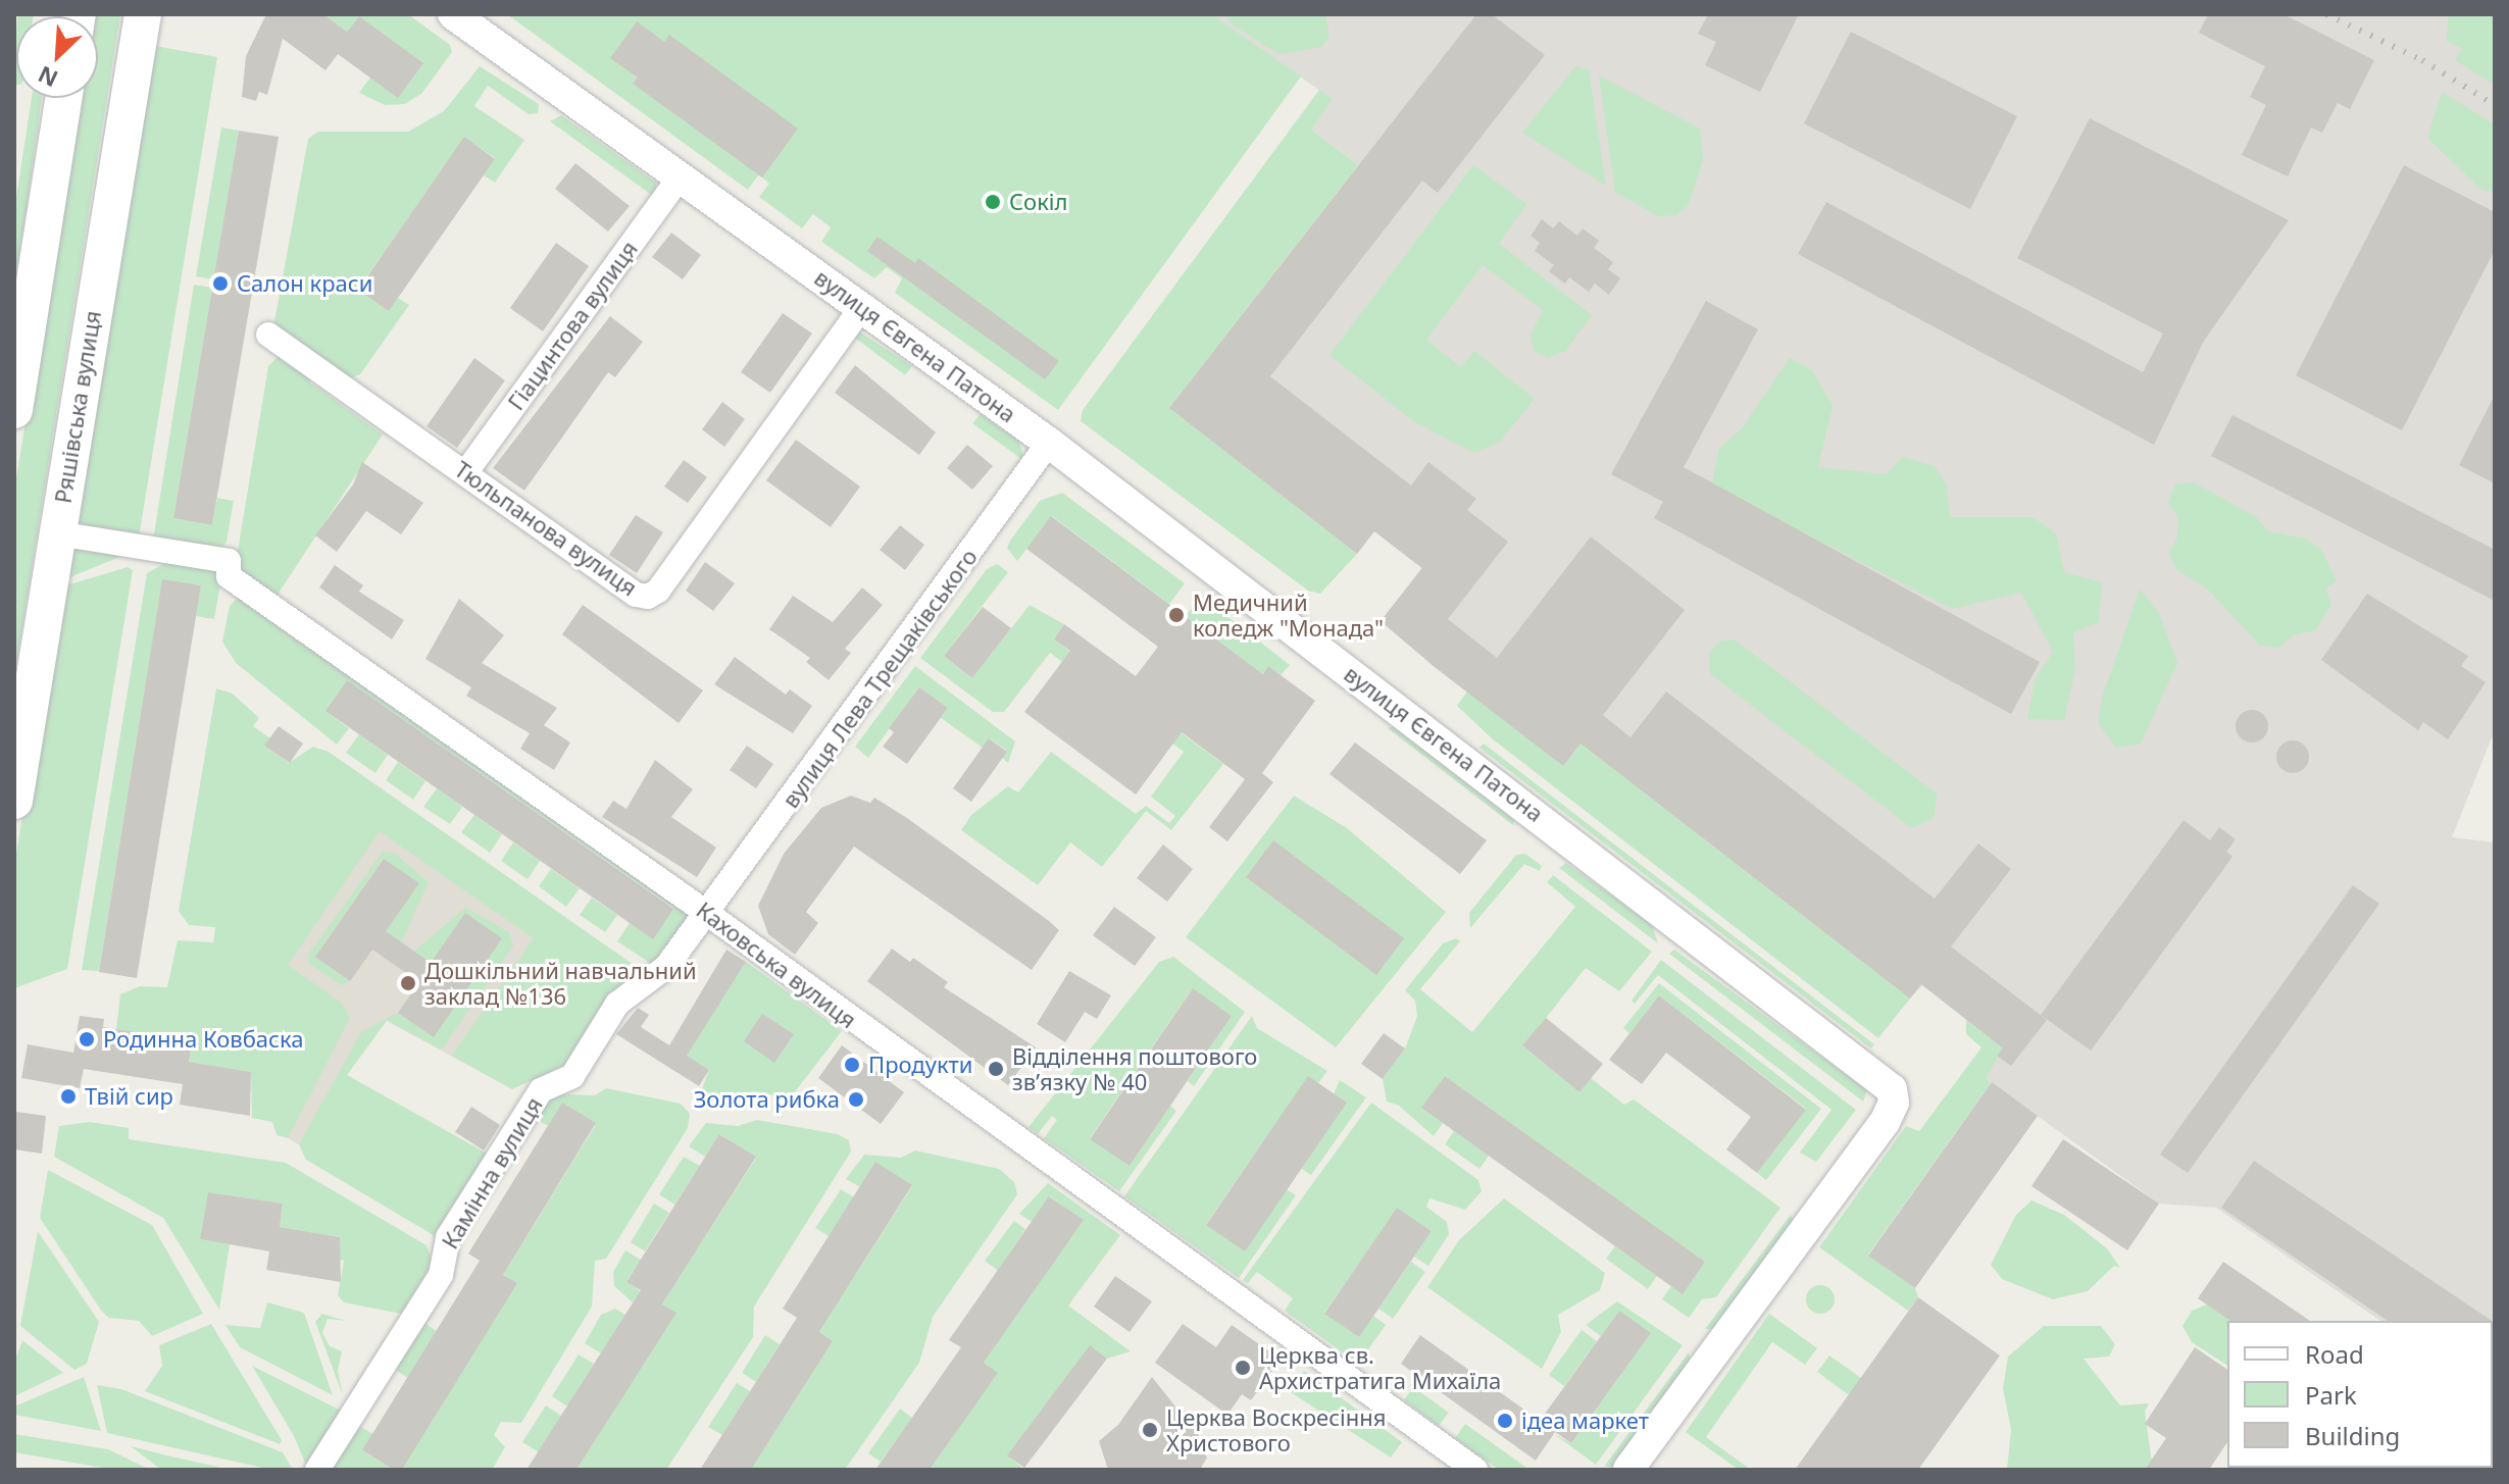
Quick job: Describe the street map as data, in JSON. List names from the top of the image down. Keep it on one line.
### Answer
{"streets":{"main road":["Ряшівська вулиця"],"street":["Гіацинтова вулиця","вулиця Євгена Патона","Тюльпанова вулиця","вулиця Лева Трещаківського","Каховська вулиця","Камінна вулиця"]},"crossings":[["Гіацинтова вулиця","вулиця Євгена Патона"],["Гіацинтова вулиця","Тюльпанова вулиця"],["вулиця Євгена Патона","Тюльпанова вулиця"],["вулиця Євгена Патона","вулиця Лева Трещаківського"],["Ряшівська вулиця","Каховська вулиця"],["вулиця Лева Трещаківського","Каховська вулиця"],["вулиця Лева Трещаківського","Камінна вулиця"],["Каховська вулиця","Камінна вулиця"]],"places":["Сокіл","Салон краси","Медичний коледж \"Монада\"","Дошкільний навчальний заклад №136","Родинна Ковбаска","Продукти","Відділення поштового зв’язку № 40","Твій сир","Золота рибка","Церква св. Архистратига Михаїла","ідеа маркет","Церква Воскресіння Христового"],"legend":["Road","Park","Building"],"north":"bottom left"}
